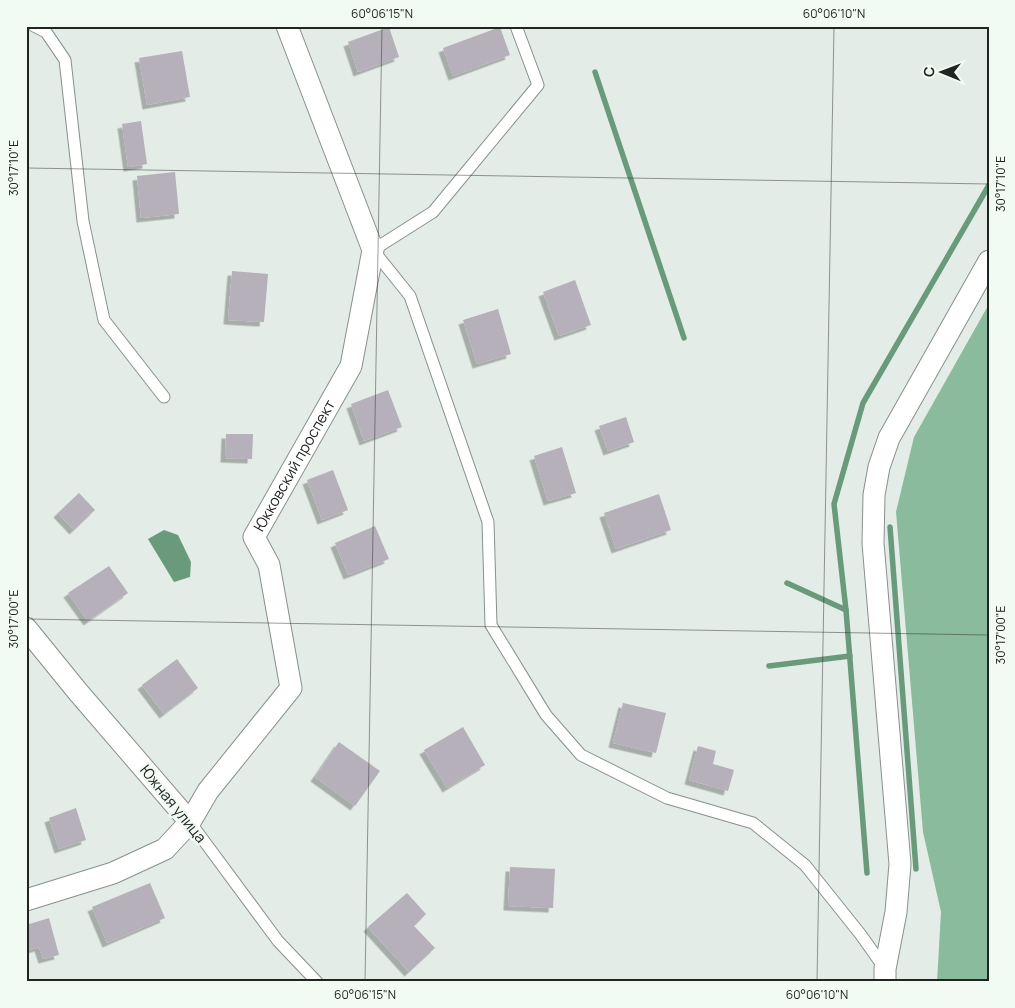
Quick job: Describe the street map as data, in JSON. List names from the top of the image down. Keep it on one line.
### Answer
{"streets":{"street":["Юкковский проспект","Южная улица"]},"crossings":[["Юкковский проспект","Южная улица"]],"north":"left","coordinates":["60°06'15\"N","60°06'10\"N","30°17'10\"E","30°17'00\"E"]}
